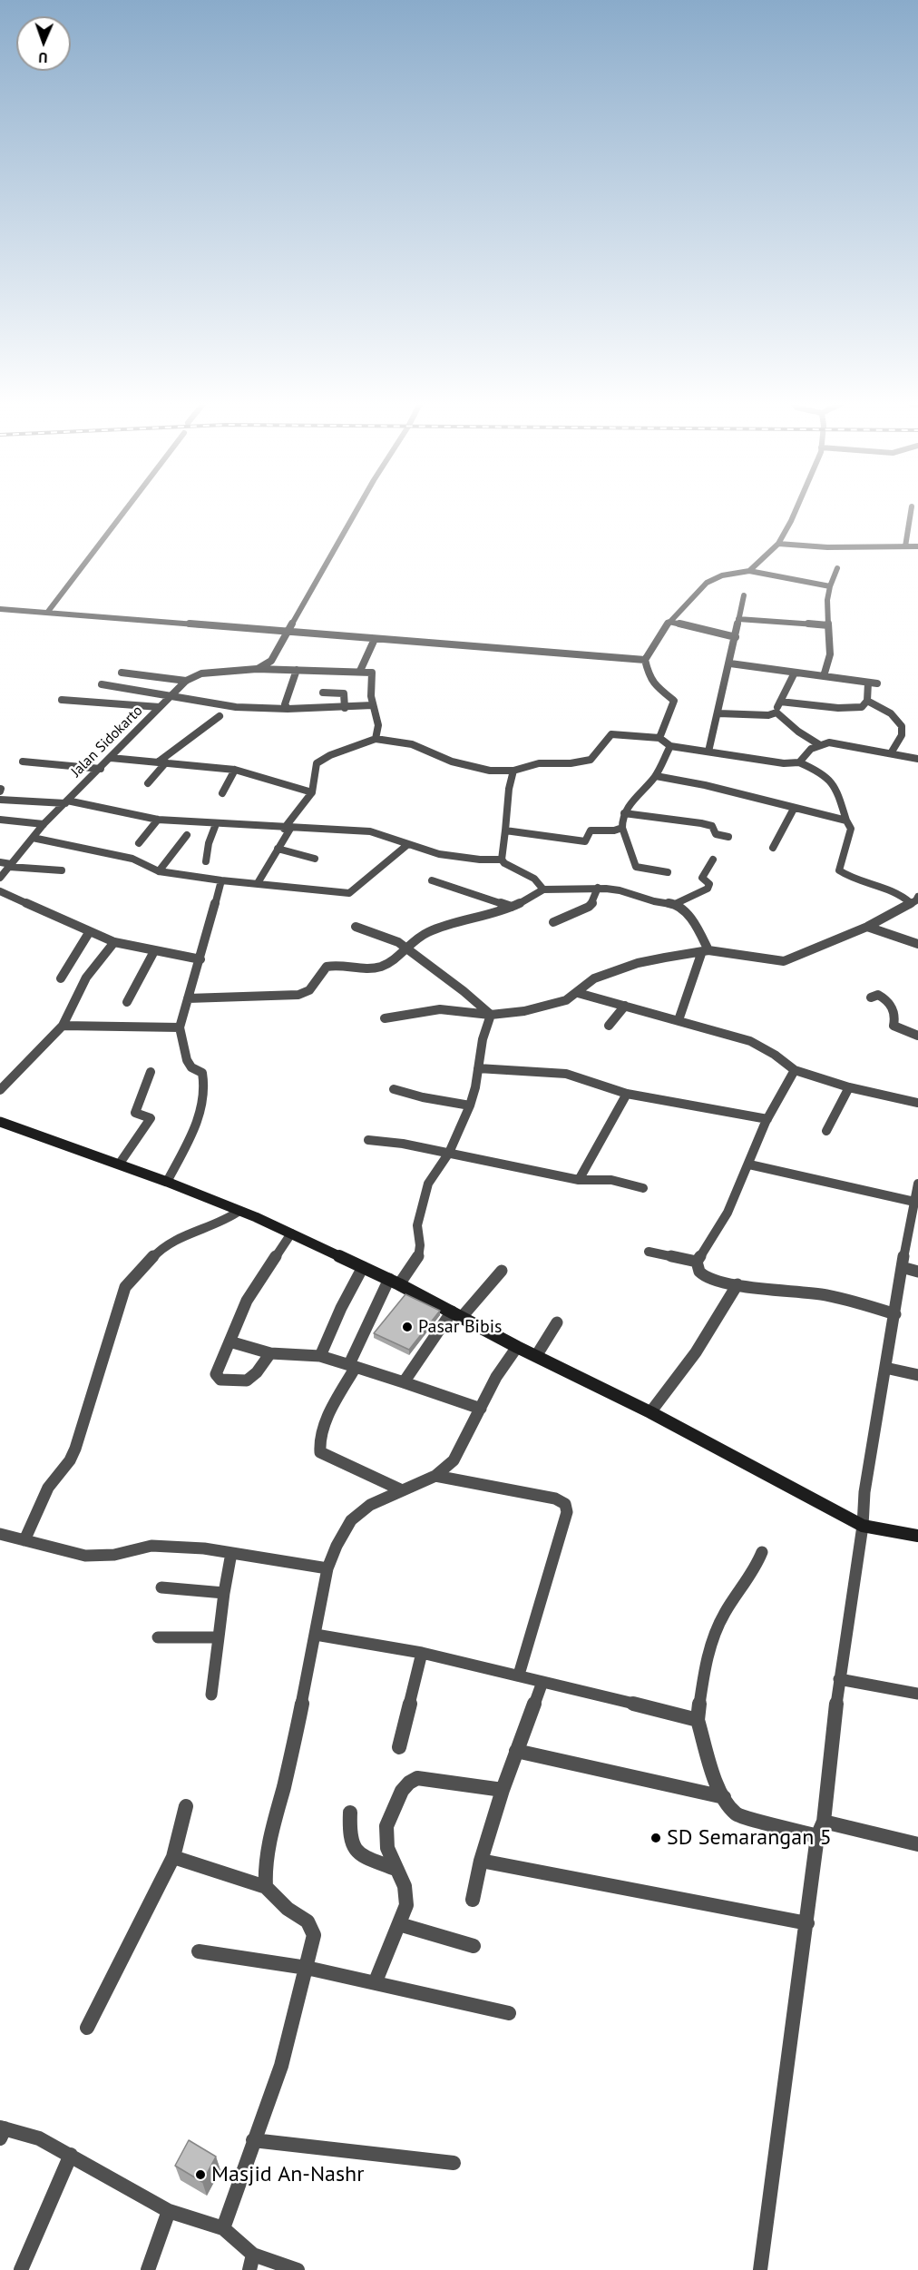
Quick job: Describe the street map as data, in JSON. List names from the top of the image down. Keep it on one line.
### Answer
{"streets":{"street":["Jalan Sidokarto"]},"places":["Pasar Bibis","SD Semarangan 5","Masjid An-Nashr"],"north":"bottom"}
